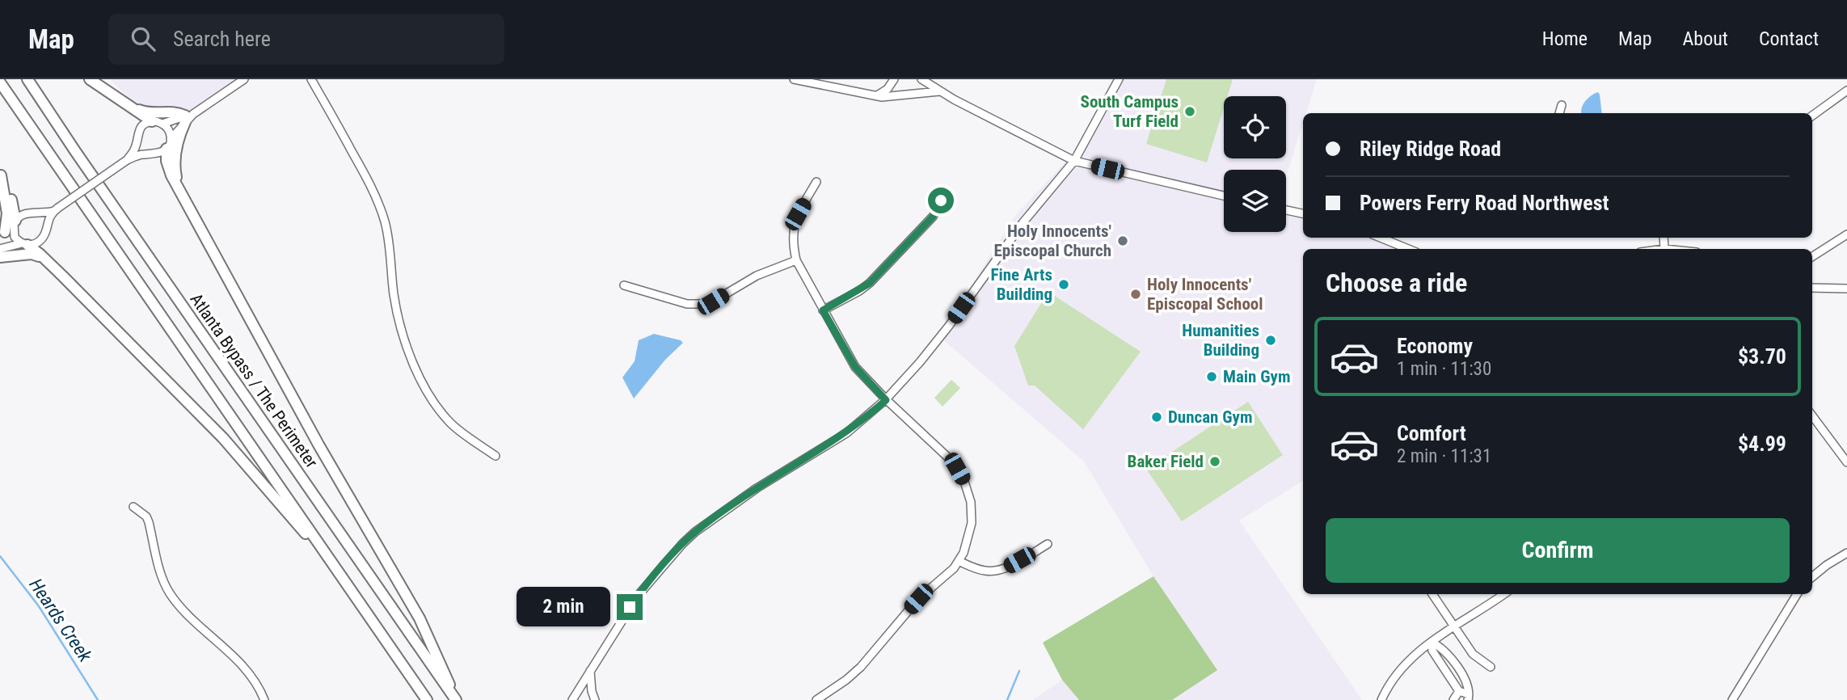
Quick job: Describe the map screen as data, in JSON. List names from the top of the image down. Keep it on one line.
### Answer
{"streets":{"highway":["Atlanta Bypass / The Perimeter"]},"water":["Heards Creek"],"places":["South Campus Turf Field","Holy Innocents' Episcopal Church","Fine Arts Building","Holy Innocents' Episcopal School","Humanities Building","Main Gym","Duncan Gym","Baker Field"],"page":{"header":"Map","search":"Search here","nav":["Home","Map","About","Contact"],"banner":["Riley Ridge Road","Powers Ferry Road Northwest"],"heading":"Choose a ride","list":[{"name":"Economy","note":"1 min · 11:30","value":"$3.70"},{"name":"Comfort","note":"2 min · 11:31","value":"$4.99"}],"buttons":"Confirm","bubble":"2 min"}}
